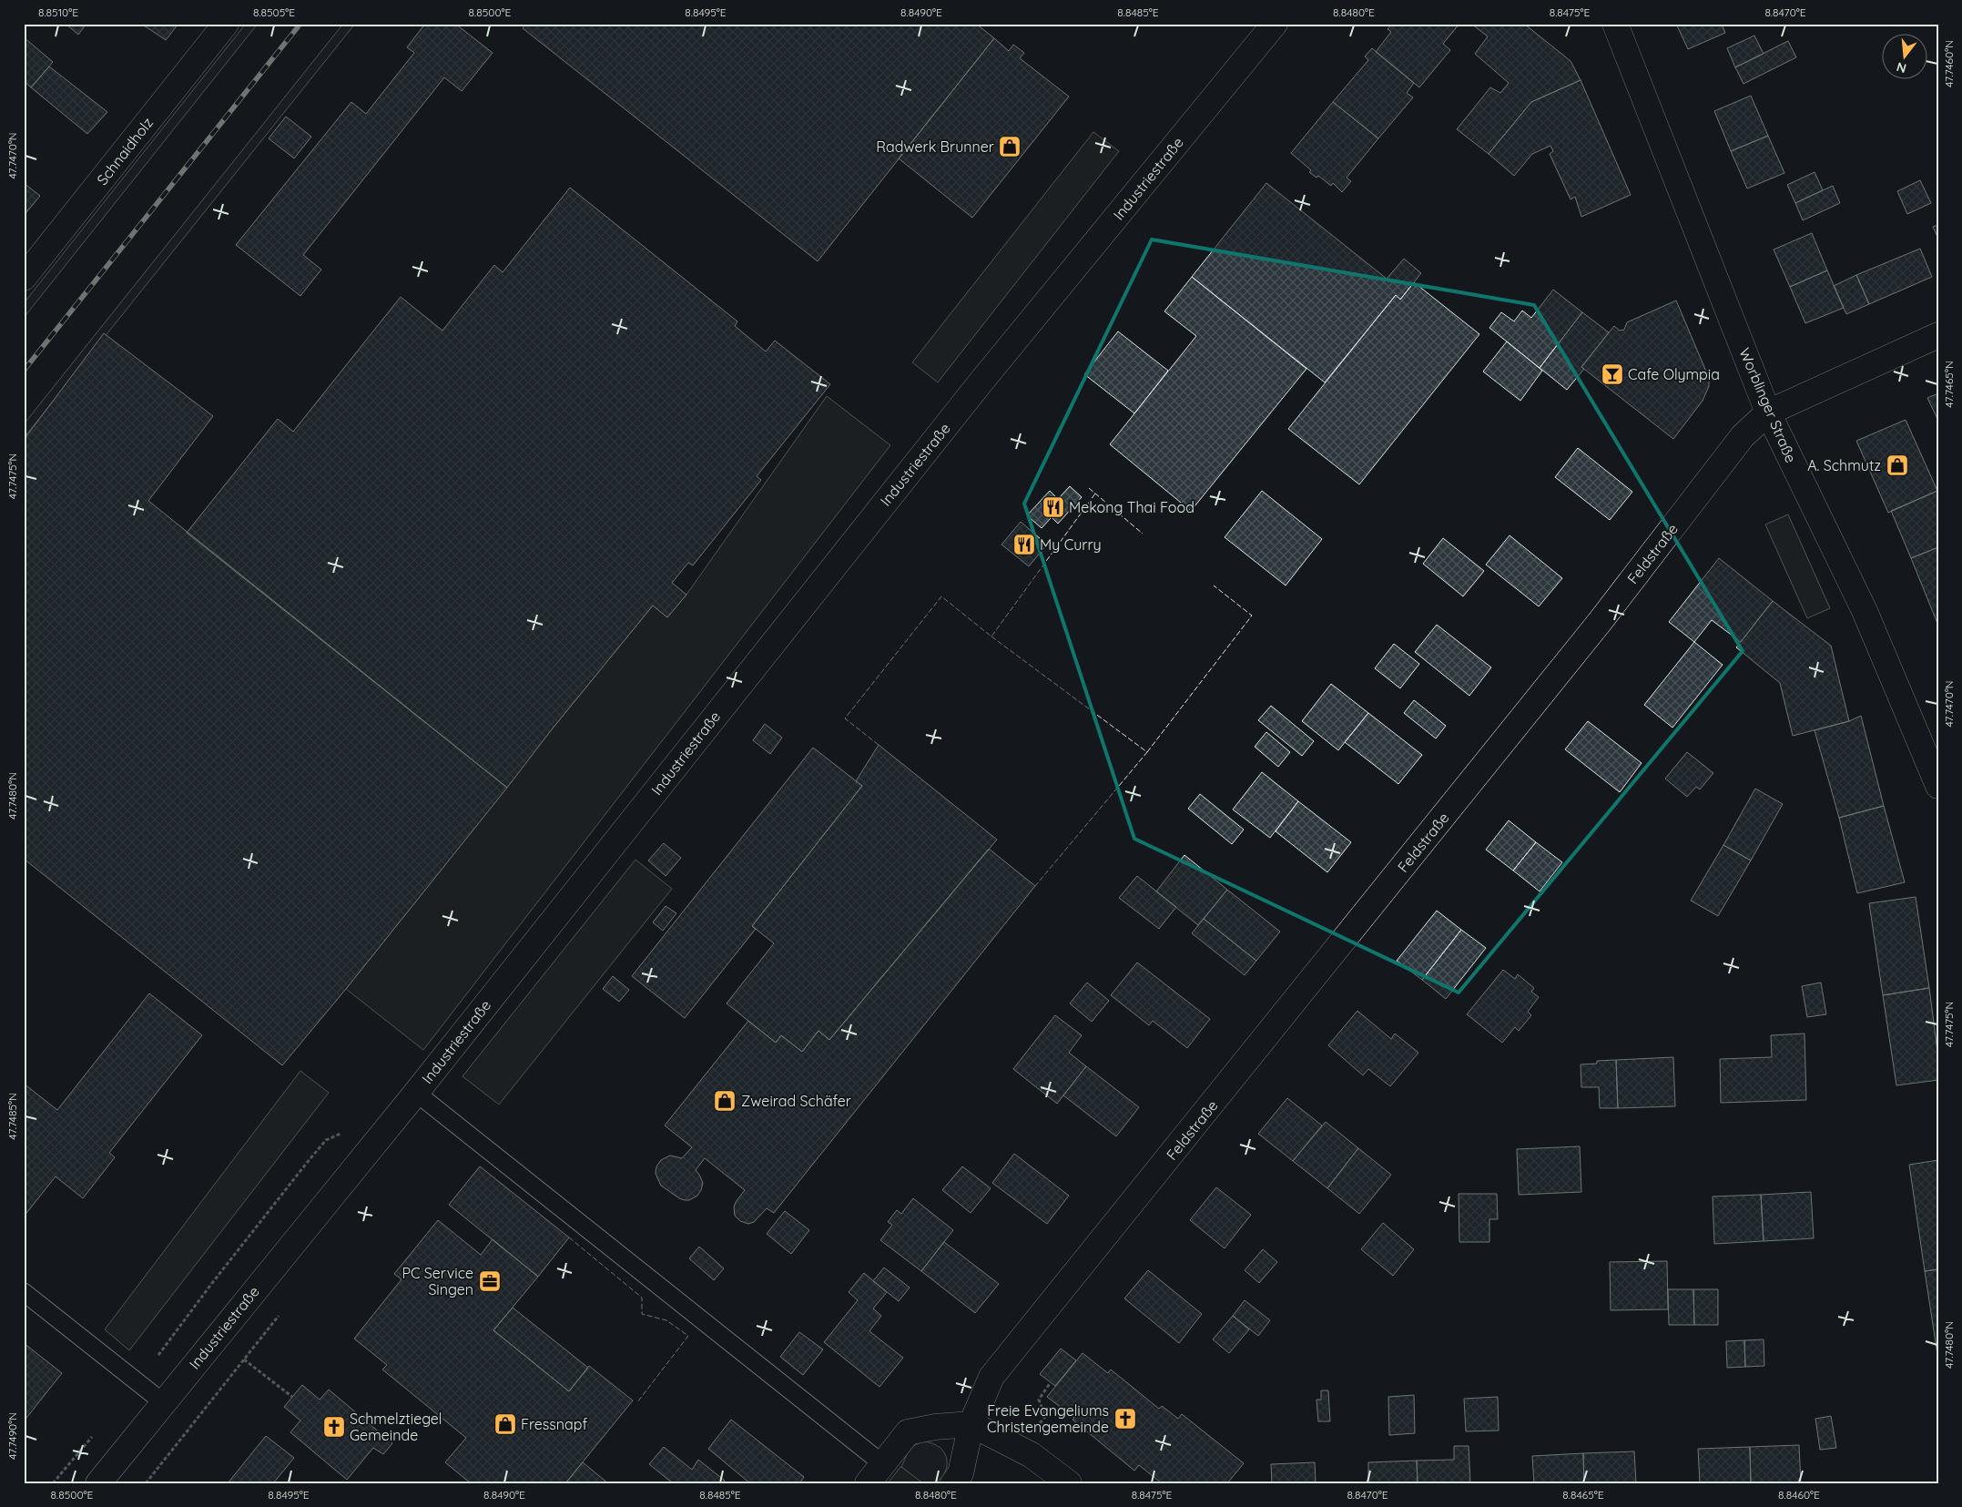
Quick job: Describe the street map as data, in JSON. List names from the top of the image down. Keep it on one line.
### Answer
{"streets":{"street":["Schnaidholz","Industriestraße","Worblinger Straße","Feldstraße"]},"crossings":[["Worblinger Straße","Feldstraße"]],"places":{"shop":["Radwerk Brunner","A. Schmutz","Zweirad Schäfer","Fressnapf"],"bar":["Cafe Olympia"],"restaurant":["Mekong Thai Food","My Curry"],"office":["PC Service Singen"],"church":["Freie Evangeliums Christengemeinde","Schmelztiegel Gemeinde"]},"north":"bottom","coordinates":["8.8510°E","8.8505°E","8.8500°E","8.8495°E","8.8490°E","8.8485°E","8.8480°E","8.8475°E","8.8470°E","47.7460°N","47.7470°N","47.7465°N","47.7475°N","47.7480°N","47.7485°N","47.7490°N","8.8465°E","8.8460°E"]}
